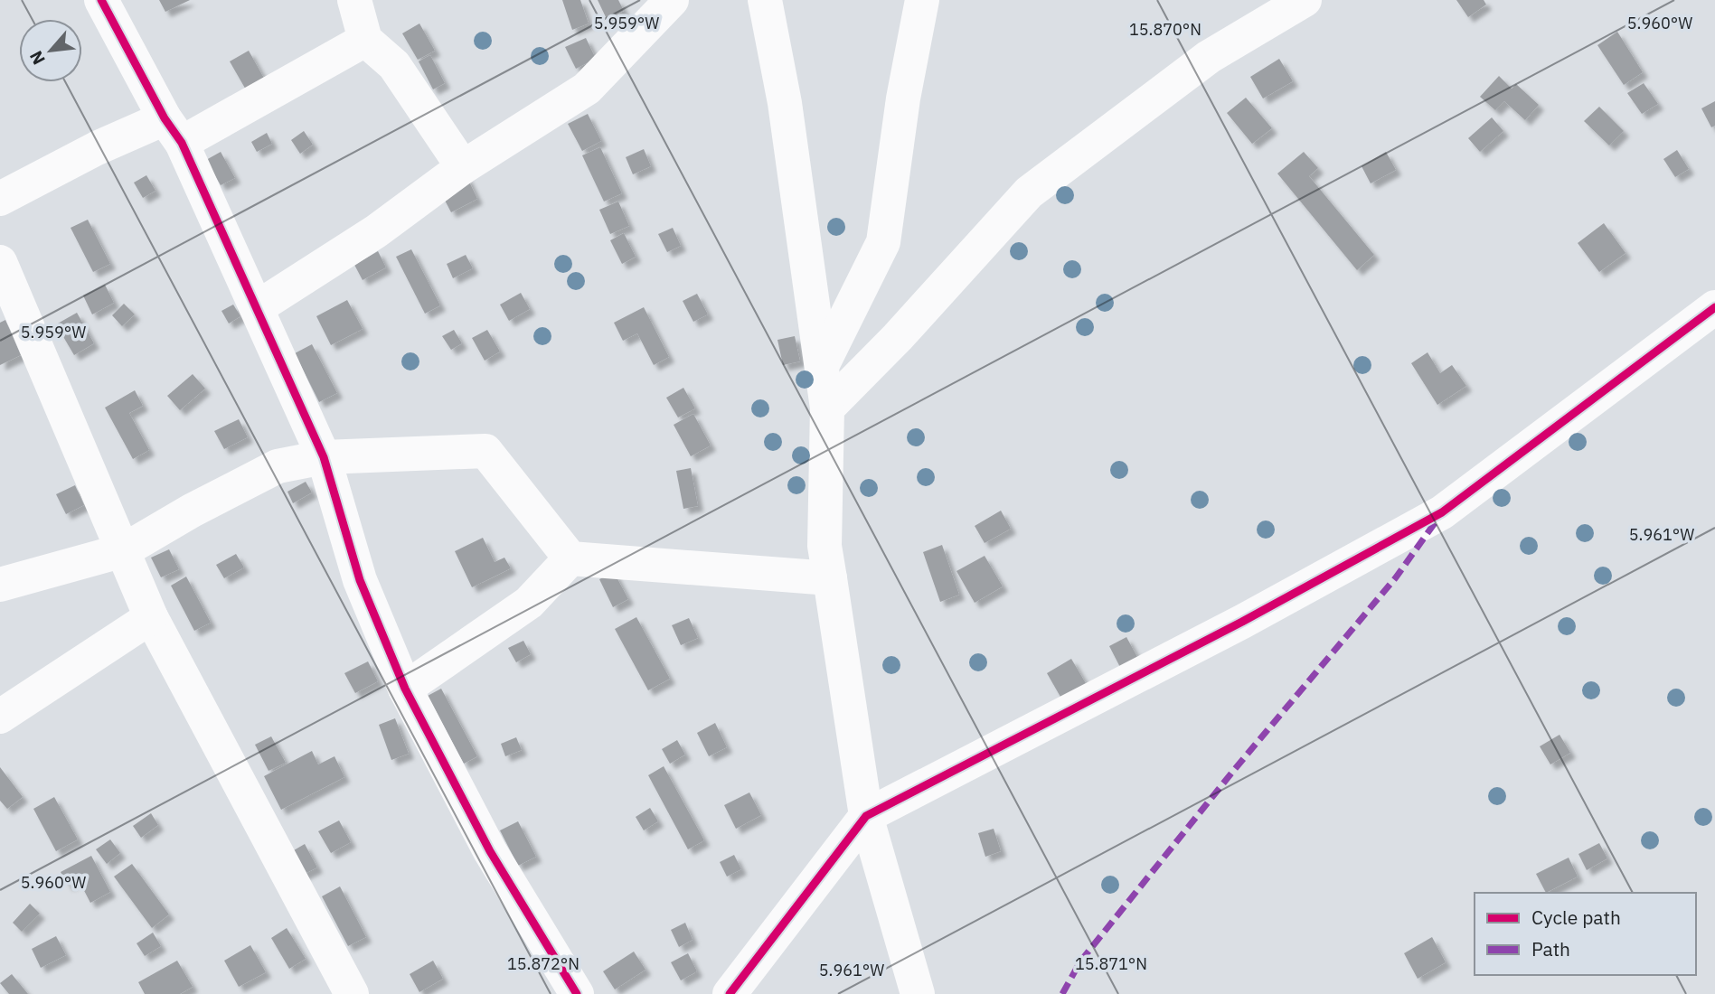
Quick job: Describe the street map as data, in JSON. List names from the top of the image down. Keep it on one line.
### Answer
{"legend":["Cycle path","Path"],"north":"bottom left","coordinates":["5.959°W","5.960°W","15.870°N","5.961°W","15.872°N","15.871°N"]}
